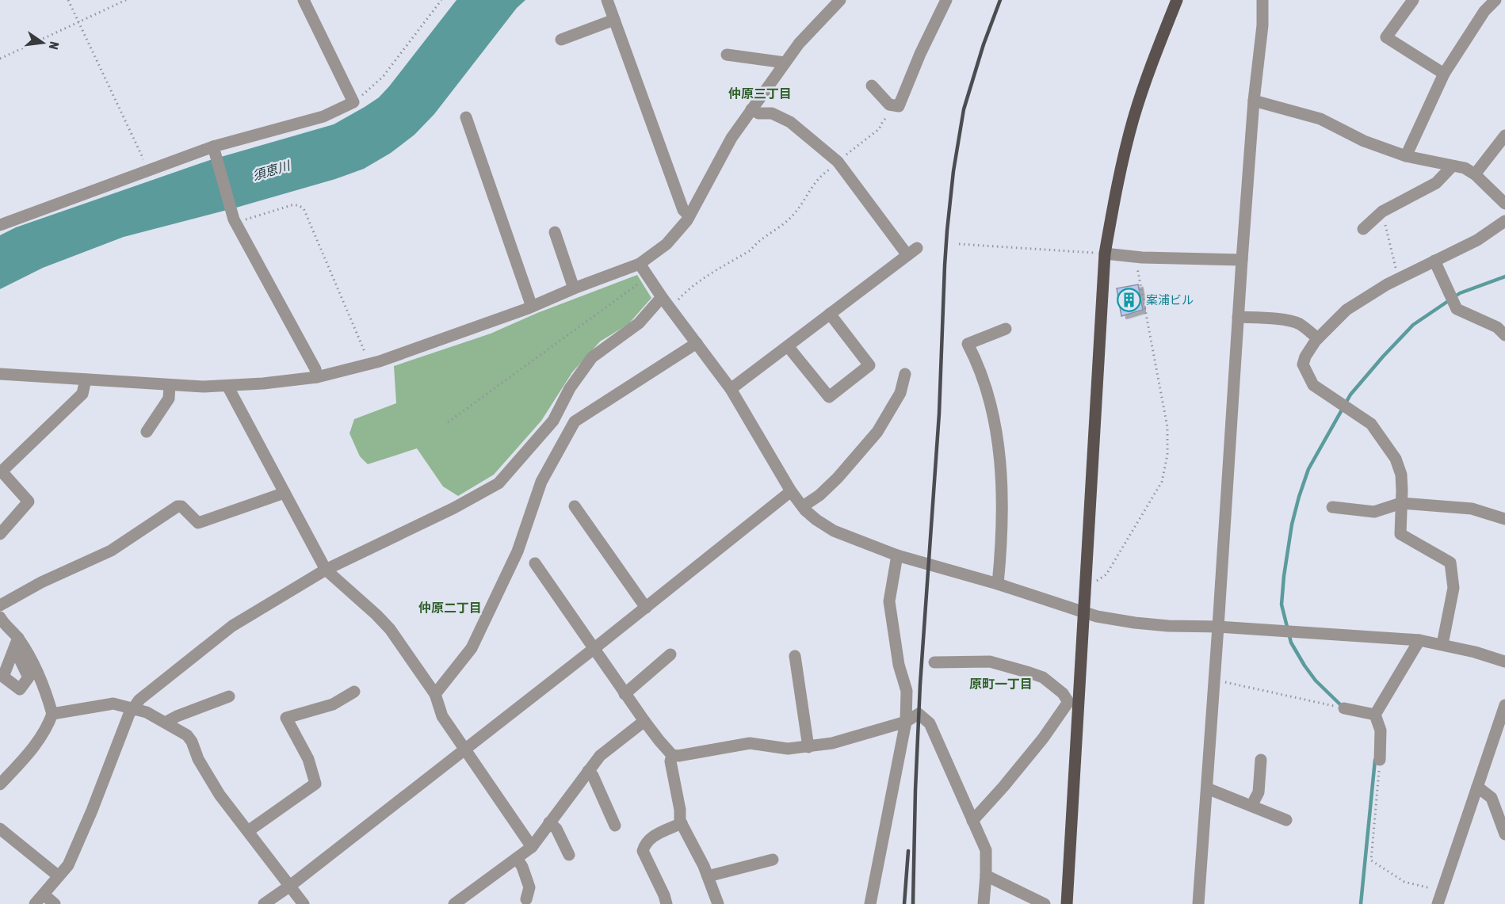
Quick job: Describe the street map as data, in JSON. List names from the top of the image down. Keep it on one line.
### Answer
{"districts":["仲原三丁目","仲原二丁目","原町一丁目"],"water":["須恵川"],"places":{"building":["案浦ビル"]},"north":"right"}
